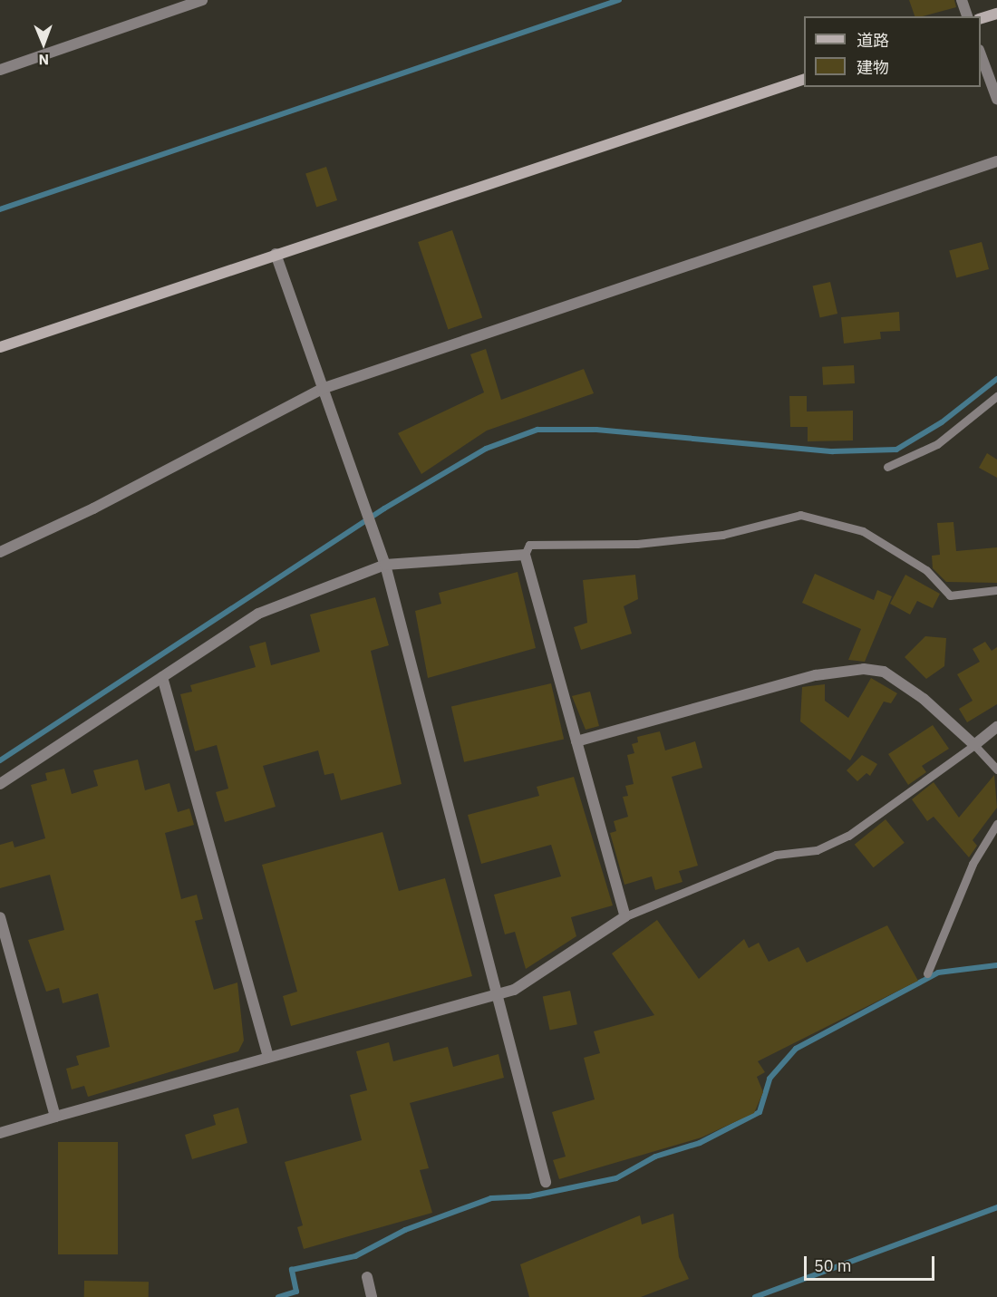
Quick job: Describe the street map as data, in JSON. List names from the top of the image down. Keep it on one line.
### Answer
{"legend":["道路","建物"],"scale_bar":"50 m","north":"bottom"}
